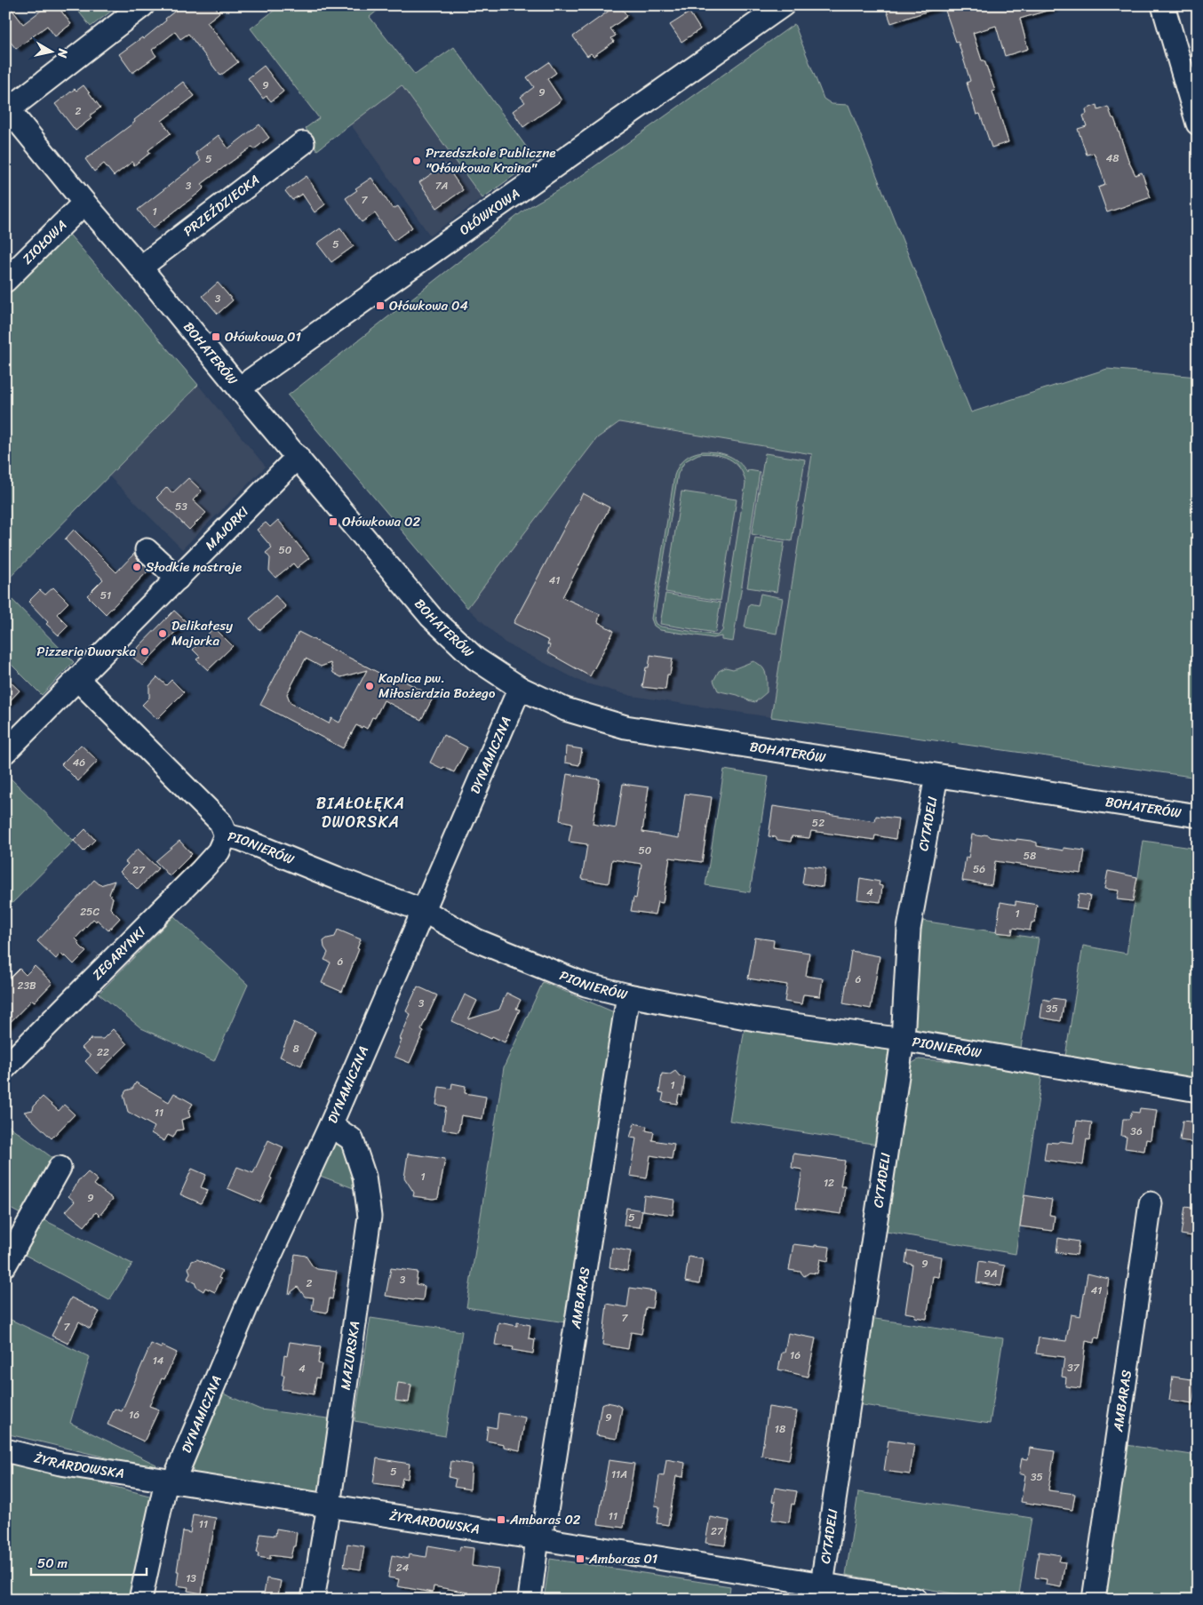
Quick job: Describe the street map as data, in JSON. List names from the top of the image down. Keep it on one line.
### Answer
{"streets":{"street":["PRZEŹDZIECKA","OŁÓWKOWA","ZIOŁOWA","BOHATERÓW","MAJORKI","DYNAMICZNA","CYTADELI","PIONIERÓW","ZEGARYNKI","AMBARAS","MAZURSKA","ŻYRARDOWSKA"]},"crossings":[["PRZEŹDZIECKA","BOHATERÓW"],["OŁÓWKOWA","BOHATERÓW"],["ZIOŁOWA","BOHATERÓW"],["BOHATERÓW","MAJORKI"],["BOHATERÓW","DYNAMICZNA"],["BOHATERÓW","CYTADELI"],["MAJORKI","PIONIERÓW"],["DYNAMICZNA","PIONIERÓW"],["DYNAMICZNA","MAZURSKA"],["DYNAMICZNA","ŻYRARDOWSKA"],["CYTADELI","PIONIERÓW"],["CYTADELI","ŻYRARDOWSKA"],["PIONIERÓW","ZEGARYNKI"],["PIONIERÓW","AMBARAS"],["AMBARAS","ŻYRARDOWSKA"],["MAZURSKA","ŻYRARDOWSKA"]],"districts":["BIAŁOŁĘKA DWORSKA"],"places":{"other":["Przedszkole Publiczne \"Ołówkowa Kraina\"","Słodkie nastroje","Delikatesy Majorka","Pizzeria Dworska","Kaplica pw. Miłosierdzia Bożego"],"transit":["Ołówkowa 04","Ołówkowa 01","Ołówkowa 02","Ambaras 02","Ambaras 01"]},"house_numbers":["9","9","2","48","5","3","7A","7","1","5","3","53","50","41","51","46","52","50","58","56","27","4","25C","1","6","6","23B","3","35","8","22","1","11","36","1","12","9","5","9","9A","3","2","41","7","7","16","14","37","4","16","9","18","5","11A","35","11","11","27","24","13"],"scale_bar":"50 m","north":"right"}
